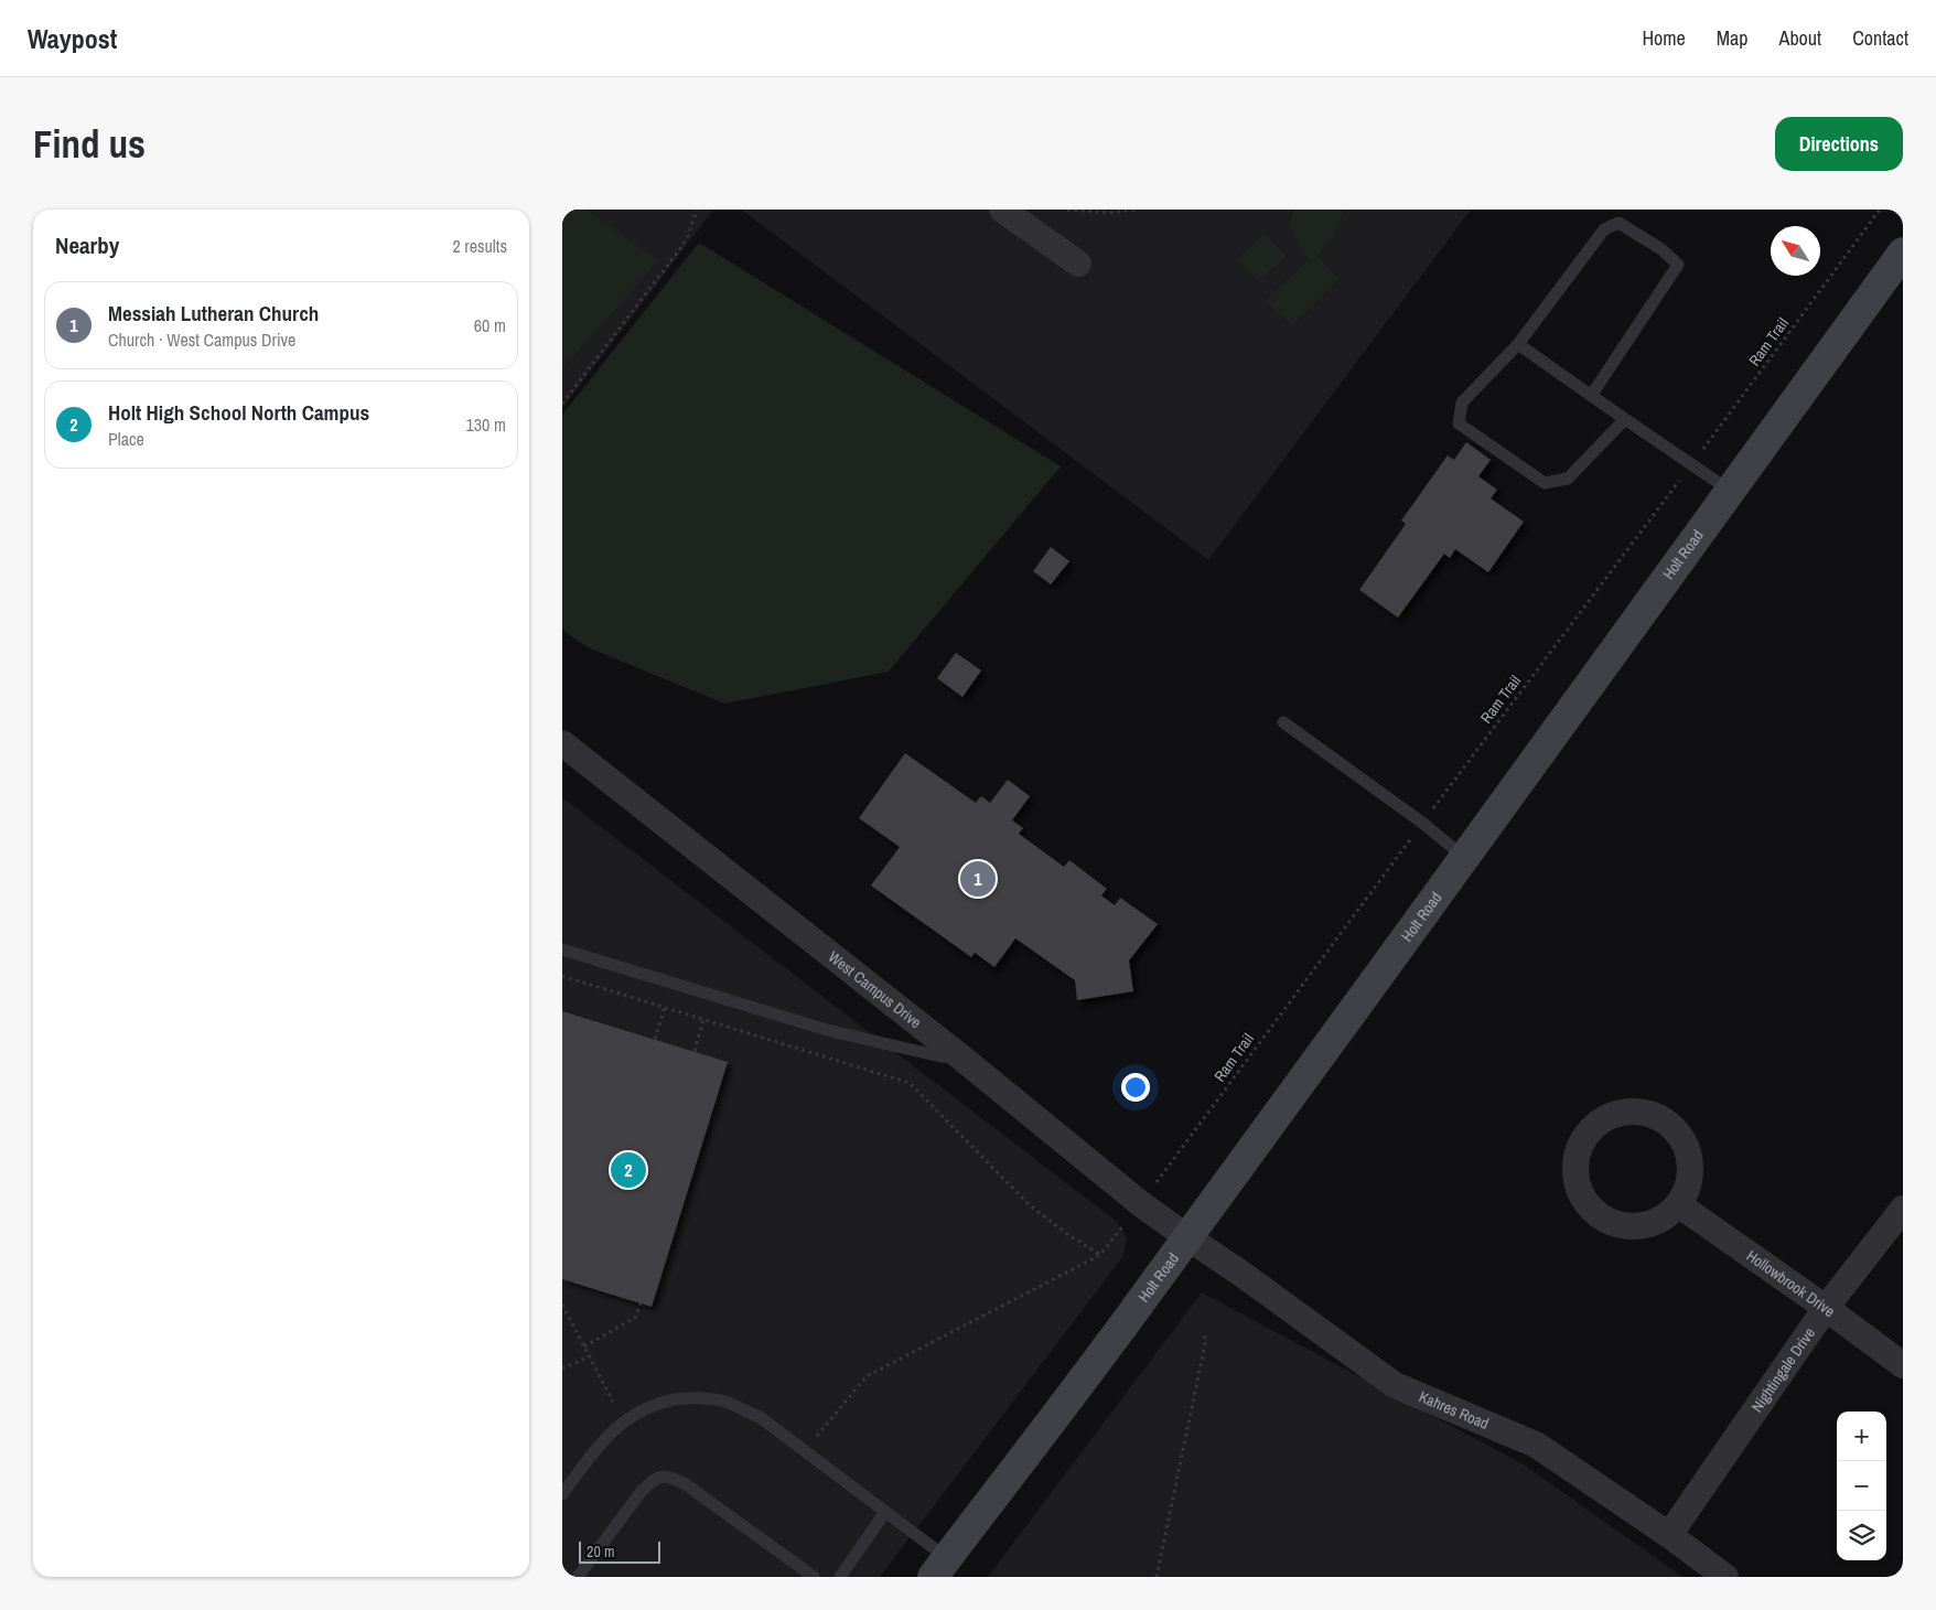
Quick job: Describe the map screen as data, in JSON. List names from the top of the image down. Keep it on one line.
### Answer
{"streets":{"main road":["Holt Road"],"street":["West Campus Drive","Hollowbrook Drive","Nightingale Drive","Kahres Road"],"path":["Ram Trail"]},"crossings":[["Ram Trail","West Campus Drive"],["Holt Road","West Campus Drive"],["Holt Road","Kahres Road"],["West Campus Drive","Kahres Road"],["Hollowbrook Drive","Nightingale Drive"],["Nightingale Drive","Kahres Road"]],"scale_bar":"20 m","north":"top left","page":{"header":"Waypost","nav":["Home","Map","About","Contact"],"buttons":"Directions","title":"Find us","heading":["Nearby","2 results"],"list":[{"mark":"1","name":"Messiah Lutheran Church","note":"Church · West Campus Drive","value":"60 m"},{"mark":"2","name":"Holt High School North Campus","note":"Place","value":"130 m"}],"pins":["1","2"],"map_buttons":["+","−"],"scale":"20 m"}}
